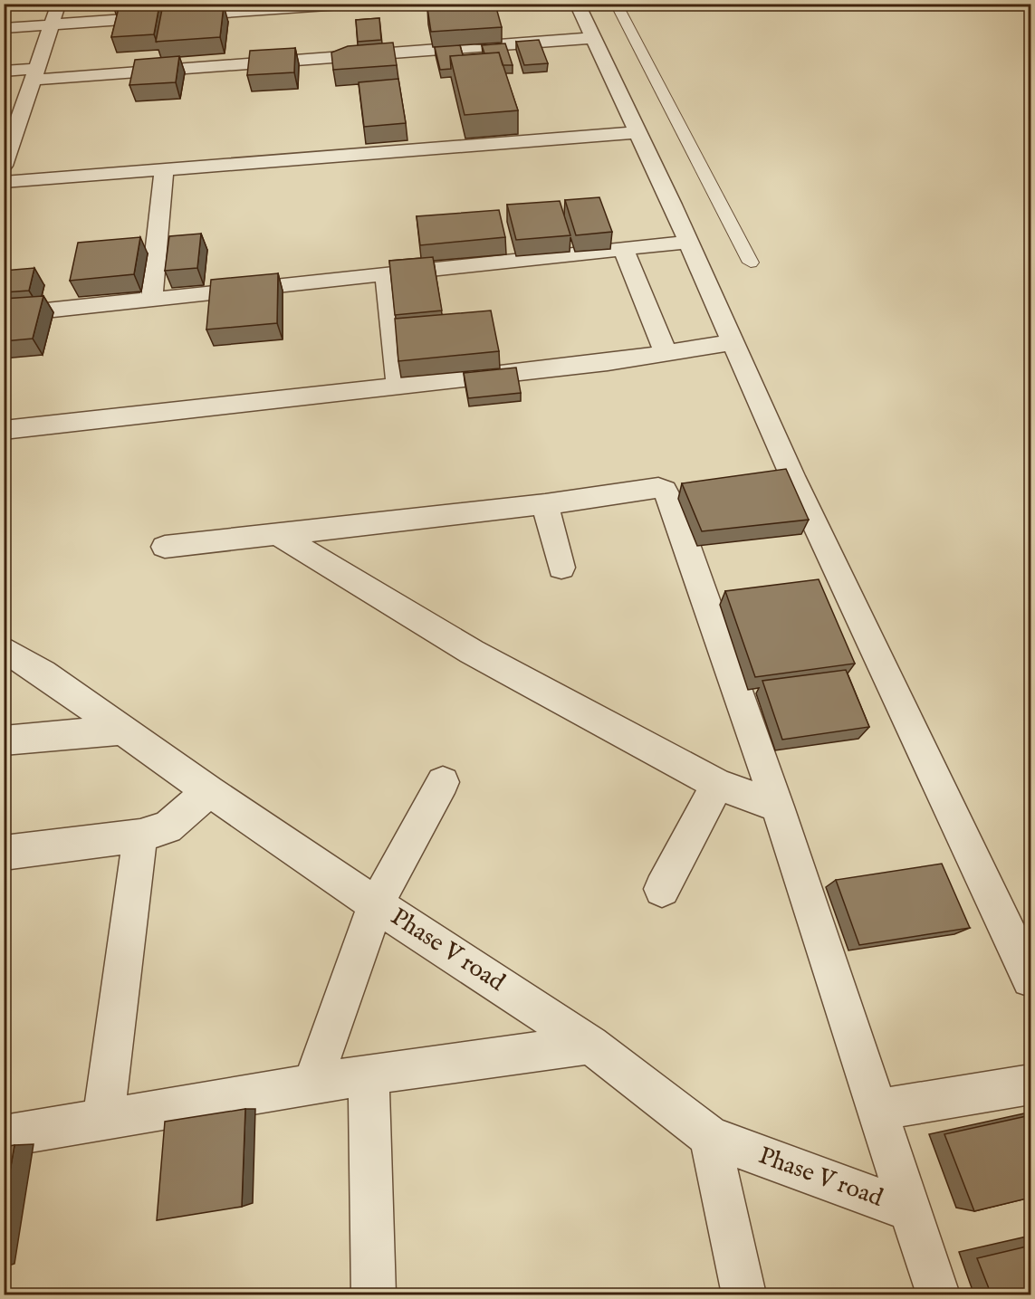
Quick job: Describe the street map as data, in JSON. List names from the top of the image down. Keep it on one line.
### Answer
{"streets":{"street":["Phase V road"]}}
